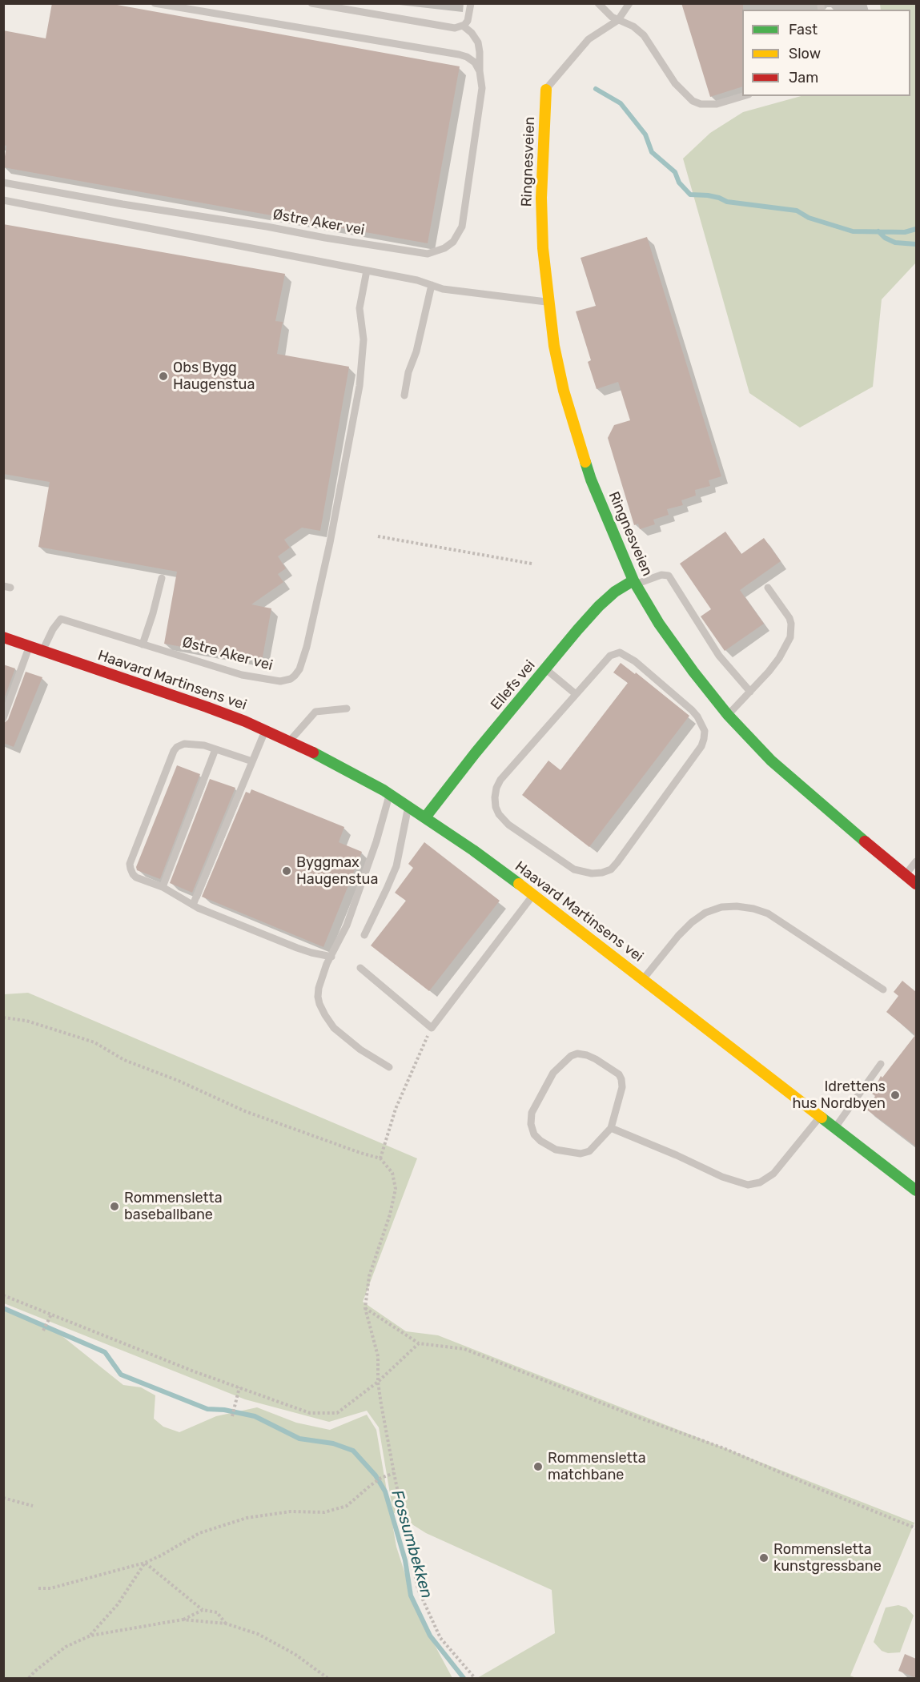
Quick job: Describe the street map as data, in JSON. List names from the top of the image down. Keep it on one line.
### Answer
{"streets":{"street":["Ringnesveien","Haavard Martinsens vei","Ellefs vei"],"lane":["Østre Aker vei"]},"crossings":[["Ringnesveien","Ellefs vei"],["Østre Aker vei","Haavard Martinsens vei"],["Haavard Martinsens vei","Ellefs vei"]],"water":["Fossumbekken"],"places":["Obs Bygg Haugenstua","Byggmax Haugenstua","Idrettens hus Nordbyen","Rommensletta baseballbane","Rommensletta matchbane","Rommensletta kunstgressbane"],"legend":["Fast","Slow","Jam"]}
